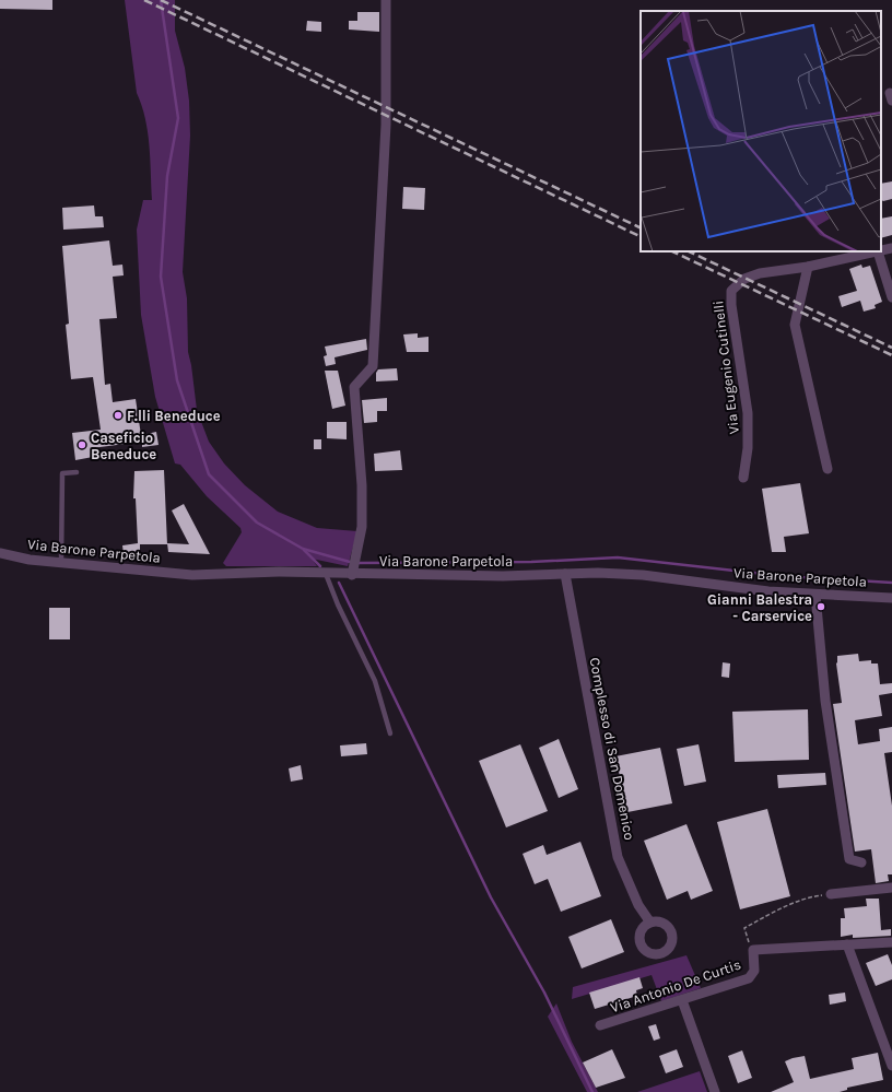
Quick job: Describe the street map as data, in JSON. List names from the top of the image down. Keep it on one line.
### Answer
{"streets":{"street":["Via Eugenio Cutinelli","Via Barone Parpetola","Complesso di San Domenico","Via Antonio De Curtis"]},"crossings":[["Via Barone Parpetola","Complesso di San Domenico"]],"places":["F.lli Beneduce","Caseficio Beneduce","Gianni Balestra - Carservice"]}
